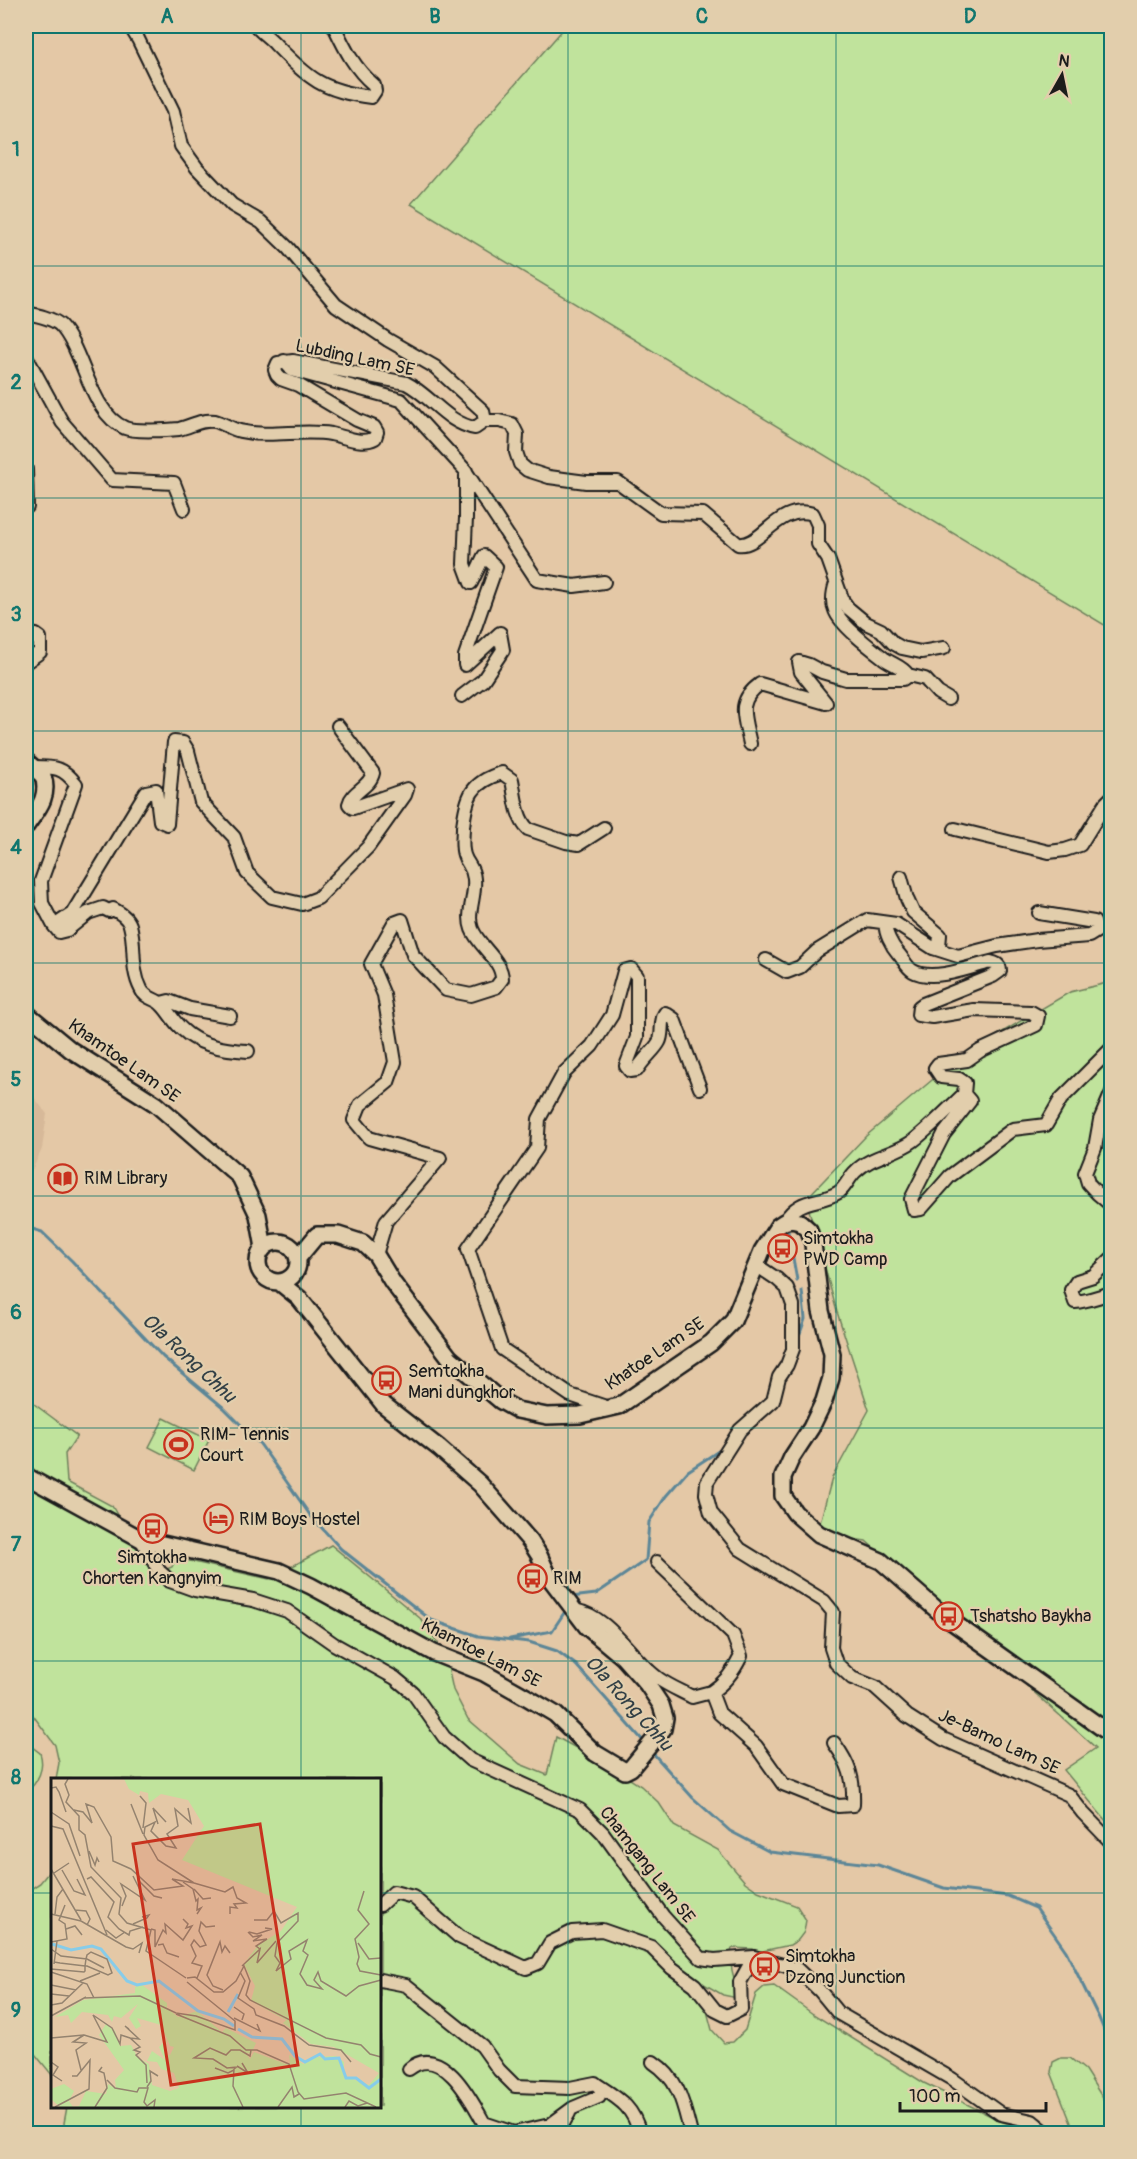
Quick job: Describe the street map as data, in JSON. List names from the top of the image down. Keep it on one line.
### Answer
{"streets":{"main road":["Khamtoe Lam SE","Khatoe Lam SE"],"street":["Lubding Lam SE","Je-Bamo Lam SE","Chamgang Lam SE"]},"crossings":[["Khamtoe Lam SE","Khatoe Lam SE"],["Khamtoe Lam SE","Chamgang Lam SE"],["Khatoe Lam SE","Je-Bamo Lam SE"]],"water":["Ola Rong Chhu"],"places":{"library":["RIM Library"],"bus stop":["Simtokha PWD Camp","Semtokha Mani dungkhor","Simtokha Chorten Kangnyim","RIM","Tshatsho Baykha","Simtokha Dzong Junction"],"sports":["RIM- Tennis Court"],"hotel":["RIM Boys Hostel"]},"scale_bar":"100 m","north":"top","grid":{"columns":["A","B","C","D"],"rows":["1","2","3","4","5","6","7","8","9"]}}
